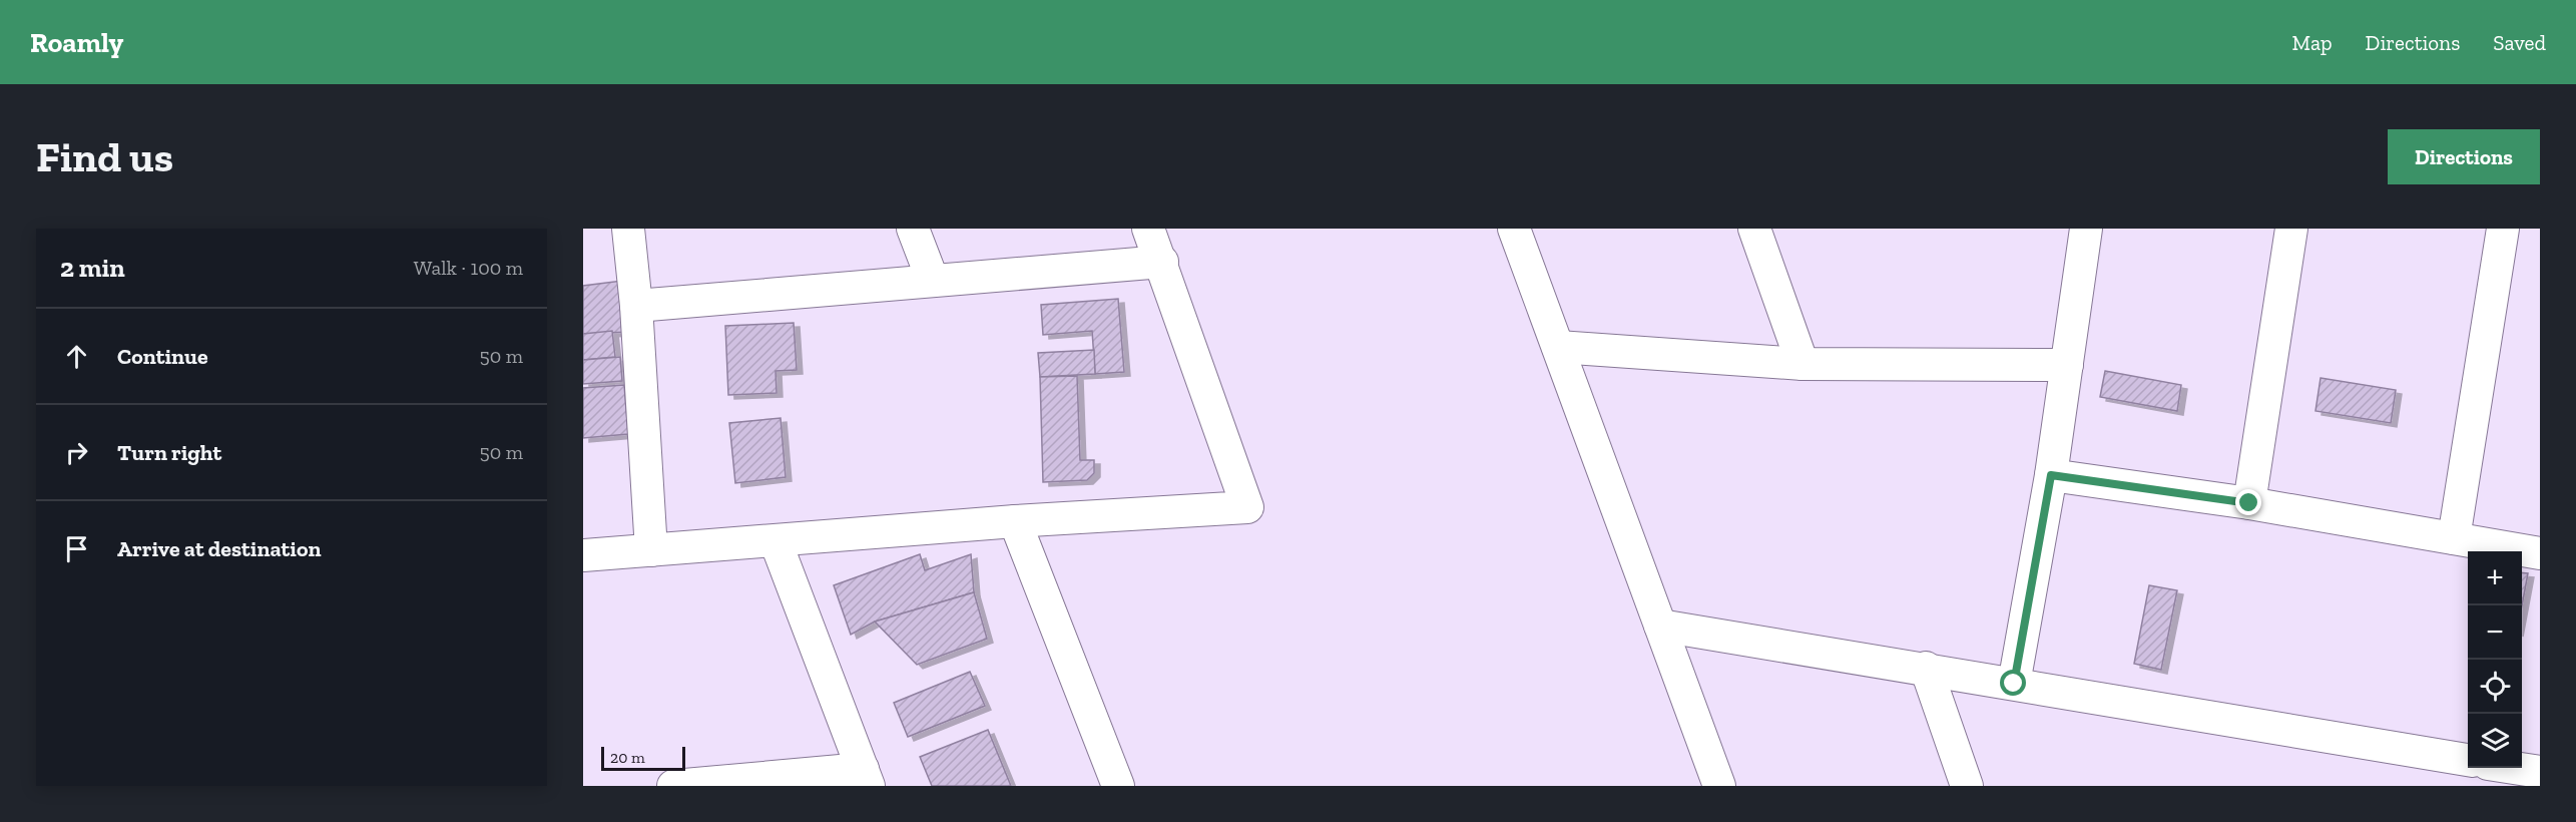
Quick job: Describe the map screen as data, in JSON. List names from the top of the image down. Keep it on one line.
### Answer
{"scale_bar":"20 m","page":{"header":"Roamly","nav":["Map","Directions","Saved"],"buttons":"Directions","title":"Find us","heading":["2 min","Walk · 100 m"],"list":[["Continue","50 m"],["Turn right","50 m"],"Arrive at destination"],"map_buttons":["+","−"],"scale":"20 m"}}
